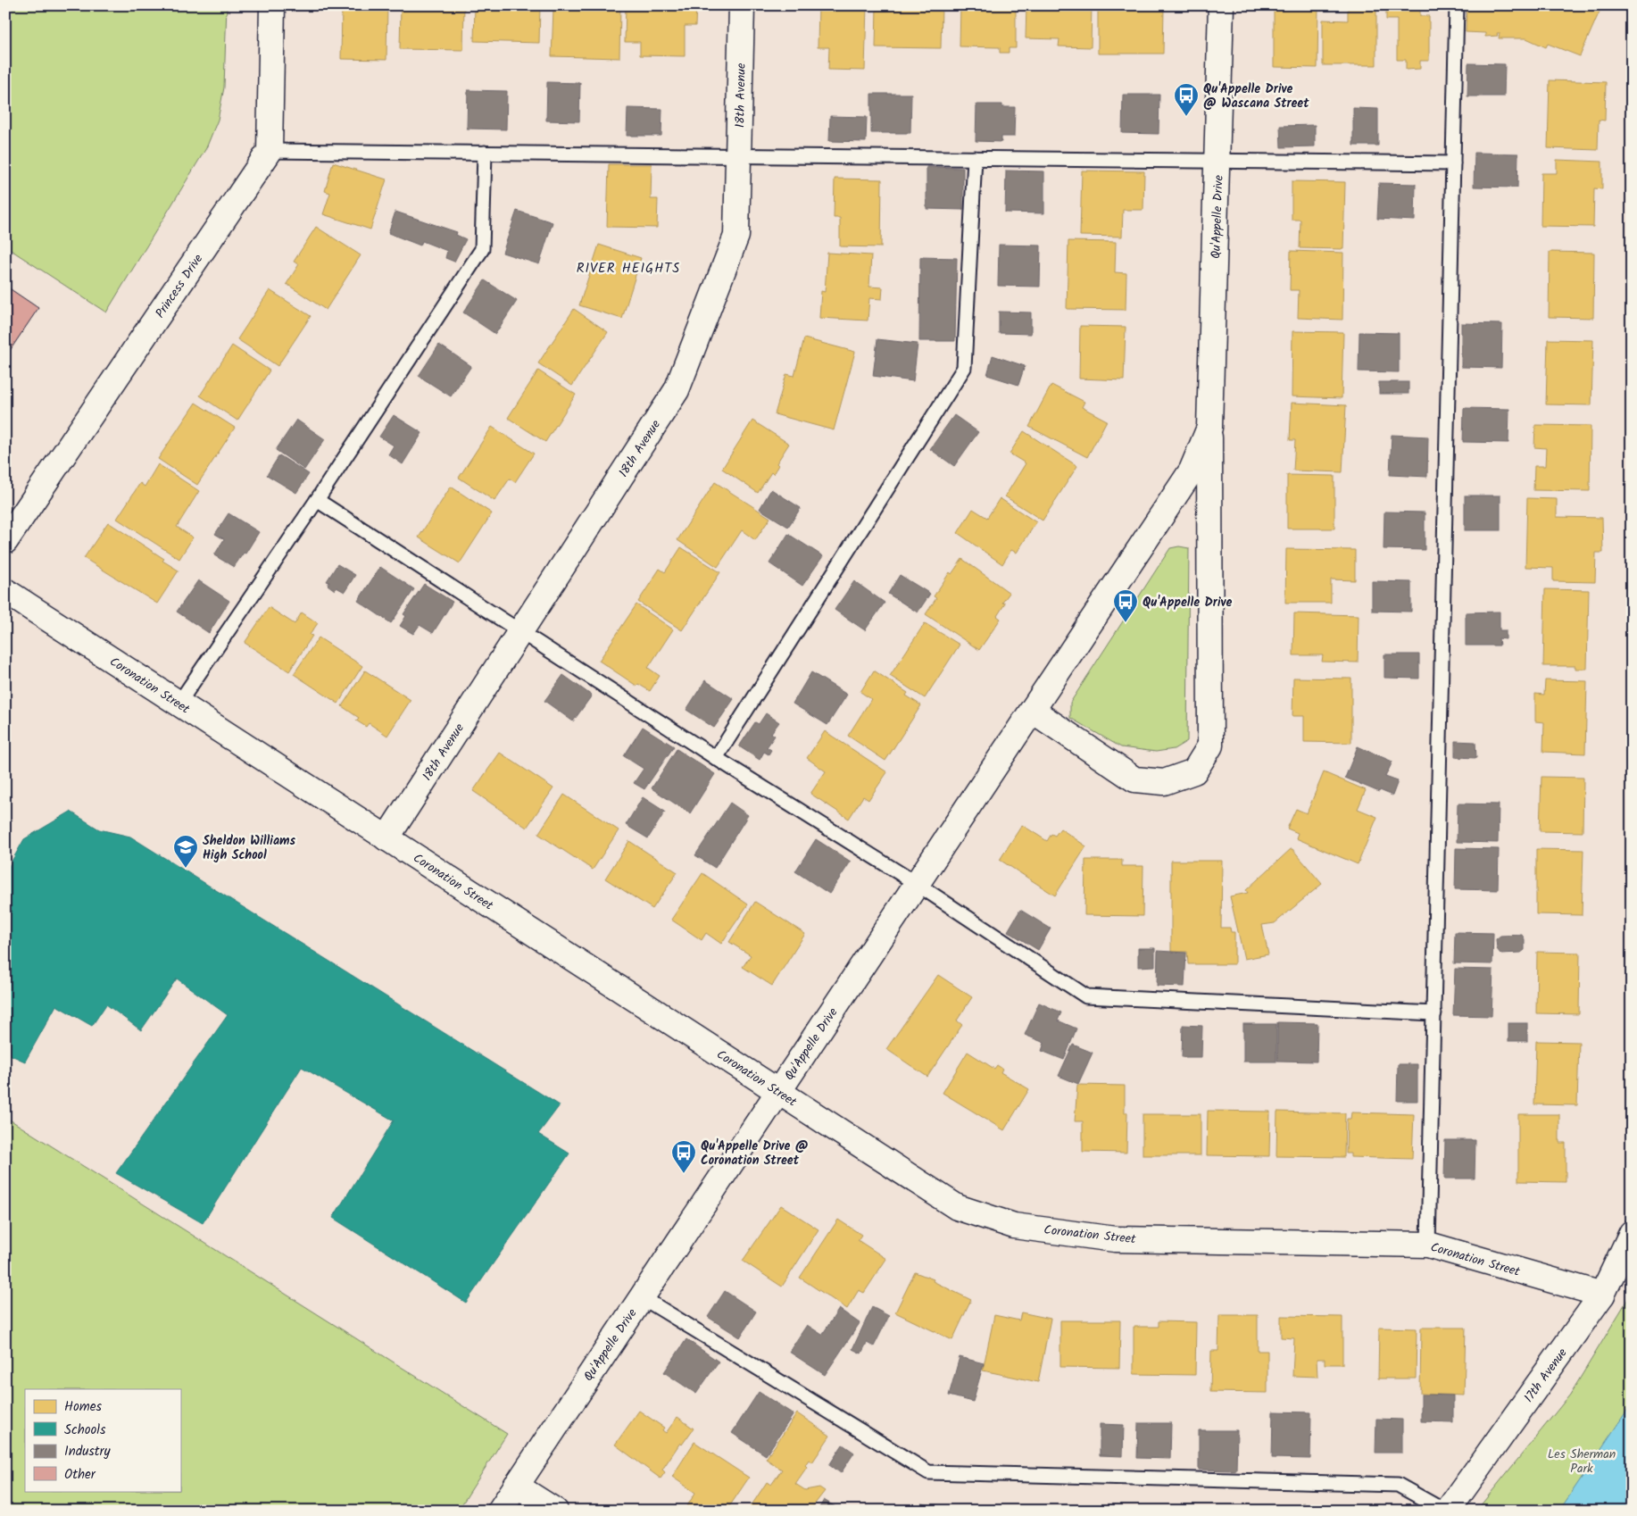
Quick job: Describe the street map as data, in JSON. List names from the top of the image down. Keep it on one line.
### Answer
{"streets":{"street":["18th Avenue","Qu'Appelle Drive","Princess Drive","Coronation Street","17th Avenue"]},"crossings":[["18th Avenue","Coronation Street"],["Qu'Appelle Drive","Coronation Street"],["Coronation Street","17th Avenue"]],"districts":["RIVER HEIGHTS"],"parks":["Les Sherman Park"],"places":{"bus stop":["Qu'Appelle Drive @ Wascana Street","Qu'Appelle Drive","Qu'Appelle Drive @ Coronation Street"],"school or university":["Sheldon Williams High School"]},"legend":["Homes","Schools","Industry","Other"]}
